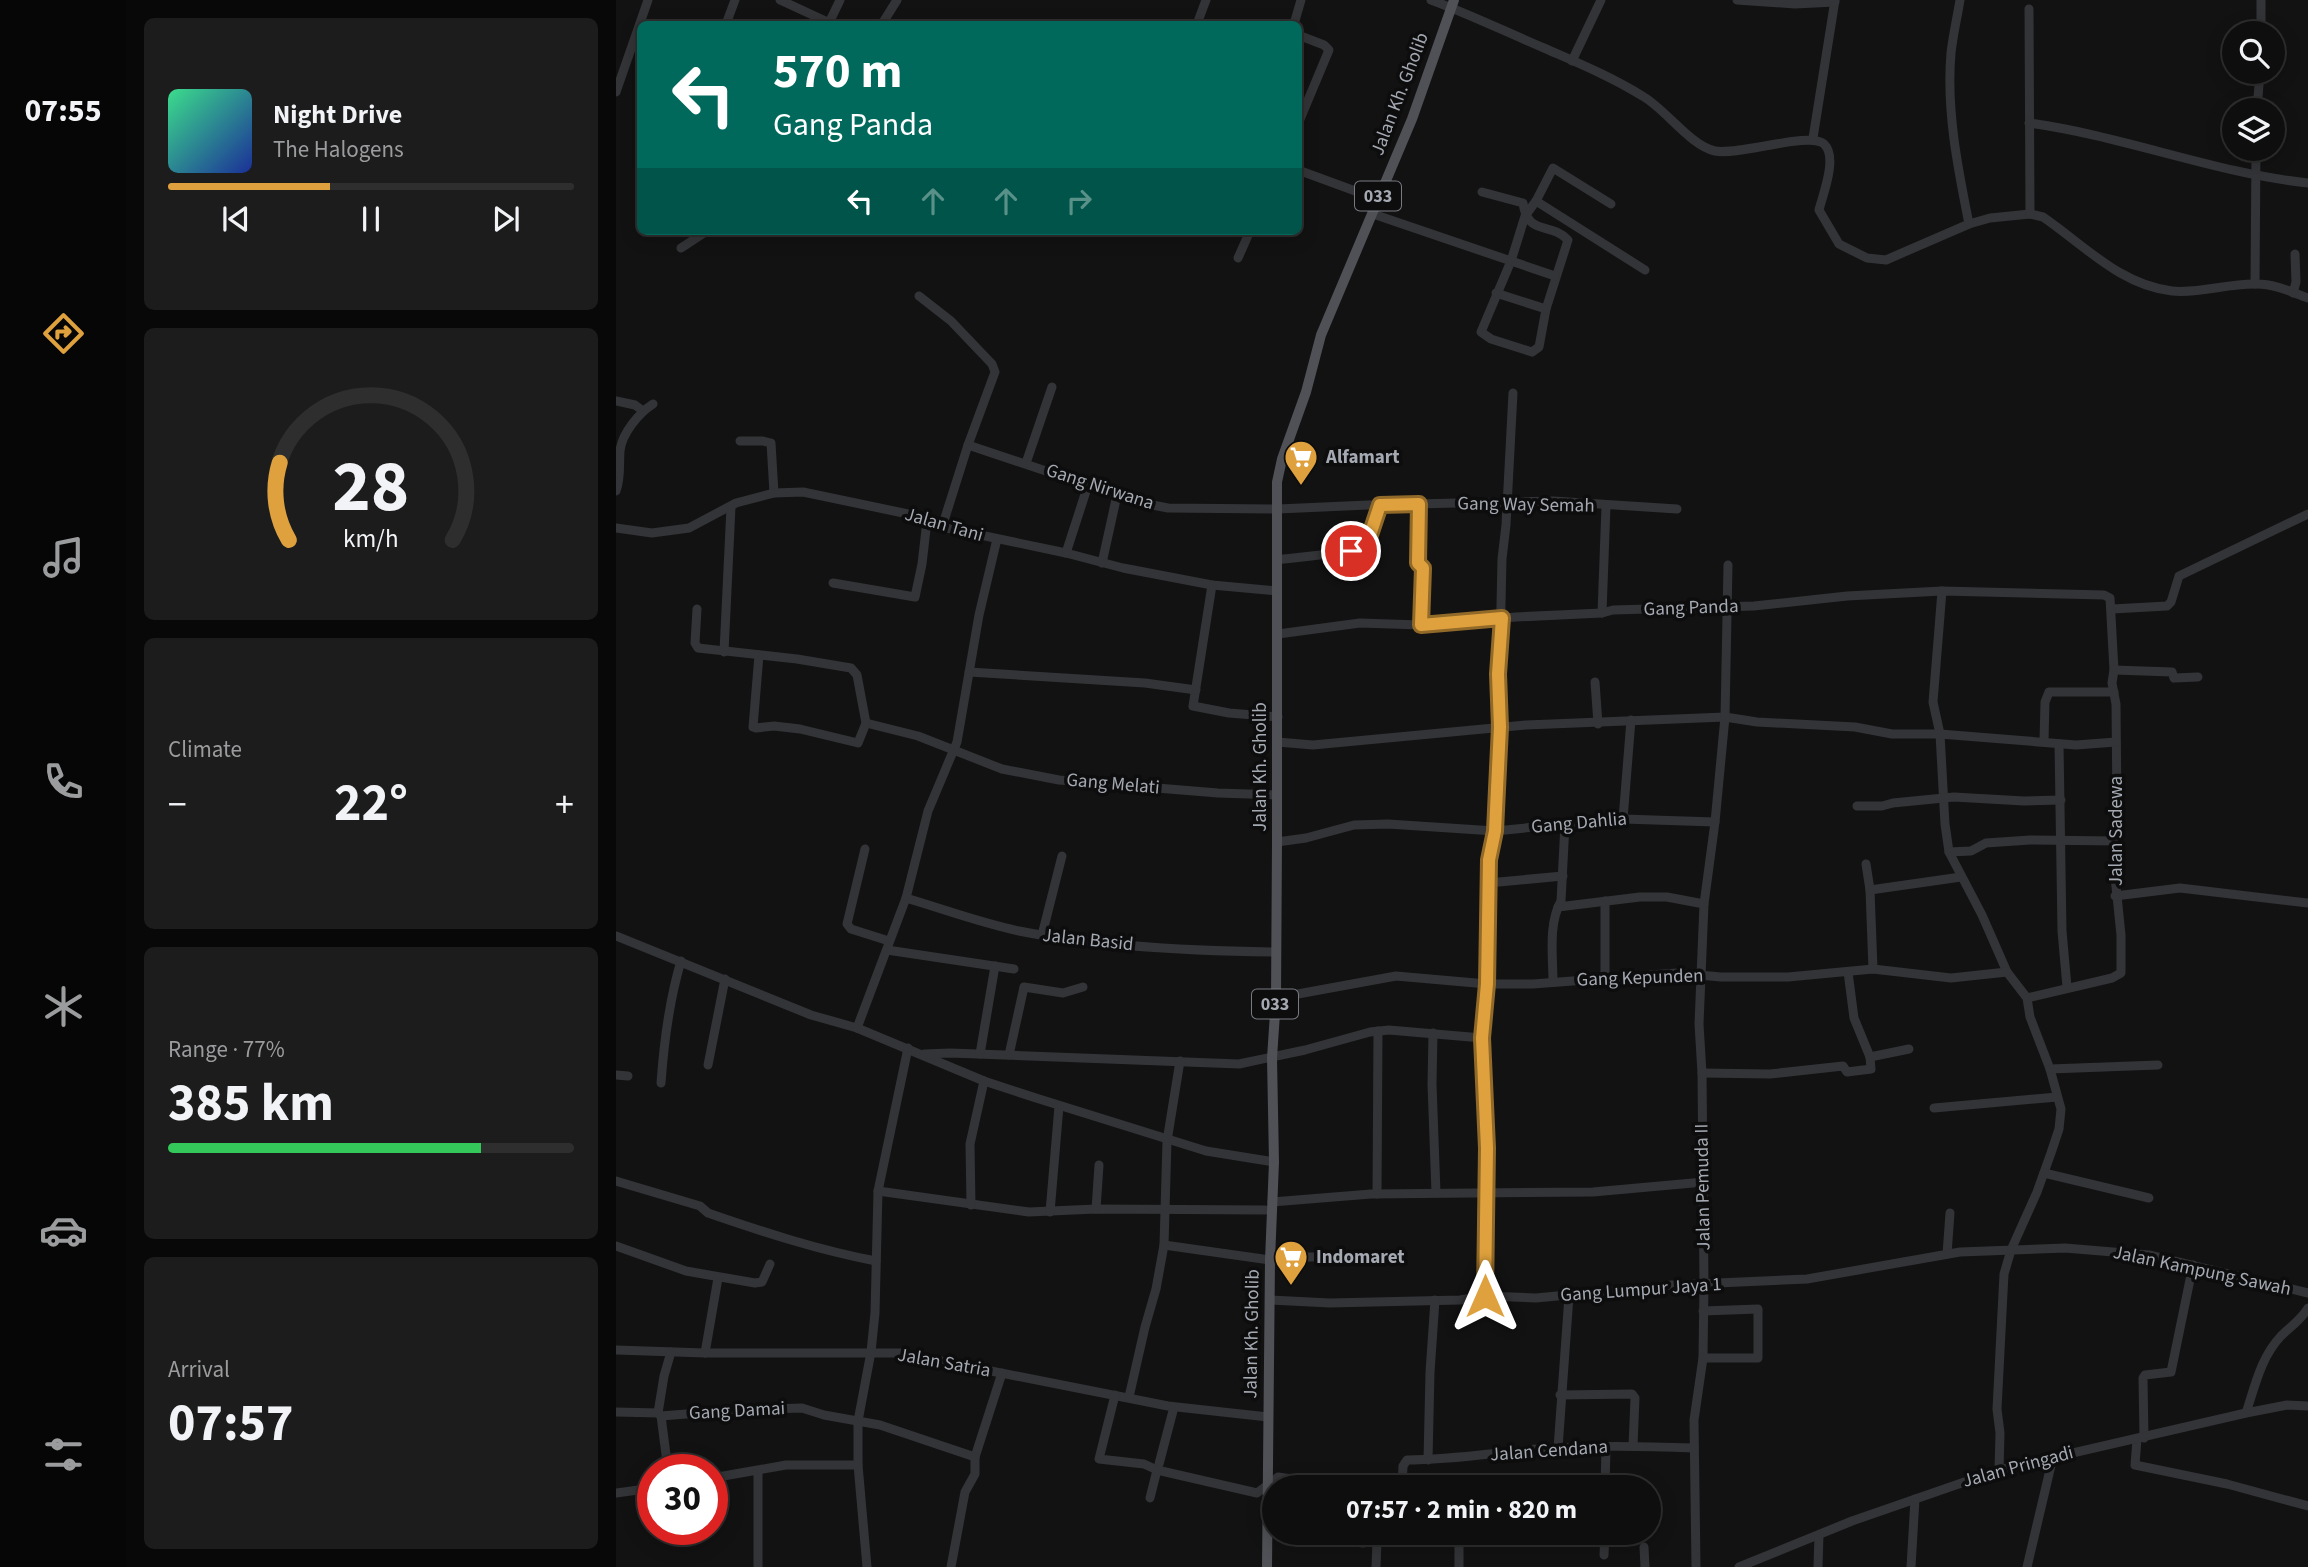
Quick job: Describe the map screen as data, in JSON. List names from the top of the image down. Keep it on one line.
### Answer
{"streets":{"main road":["Jalan Kh. Gholib","033"],"street":["Gang Nirwana","Gang Way Semah","Jalan Tani","Gang Panda","Gang Melati","Gang Dahlia","Jalan Sadewa","Jalan Basid","Gang Kepunden","Jalan Pemuda II","Jalan Kampung Sawah","Gang Lumpur Jaya 1","Jalan Satria","Gang Damai","Jalan Cendana","Jalan Pringadi"]},"crossings":[["Jalan Kh. Gholib","Gang Nirwana"],["Jalan Kh. Gholib","Gang Way Semah"],["Jalan Kh. Gholib","Jalan Tani"],["Jalan Kh. Gholib","Gang Panda"],["Jalan Kh. Gholib","Gang Melati"],["Jalan Kh. Gholib","Gang Dahlia"],["Jalan Kh. Gholib","Jalan Basid"],["Jalan Kh. Gholib","Gang Kepunden"],["Jalan Kh. Gholib","Gang Lumpur Jaya 1"],["Jalan Kh. Gholib","Jalan Satria"],["Gang Nirwana","Gang Way Semah"],["Gang Panda","Jalan Sadewa"],["Gang Panda","Jalan Pemuda II"],["Gang Dahlia","Jalan Pemuda II"],["Gang Kepunden","Jalan Pemuda II"],["Jalan Pemuda II","Gang Lumpur Jaya 1"],["Jalan Pemuda II","Jalan Cendana"],["Jalan Kampung Sawah","Gang Lumpur Jaya 1"]],"places":{"supermarket":["Alfamart","Indomaret"]},"page":{"tabs":"07:55","turn":["570 m","Gang Panda"],"song":["Night Drive","The Halogens"],"tile":["Climate",["Range · 77%","385 km"],["Arrival","07:57"]],"heat":["−","22°","+"],"limit":"30","trip":"07:57 · 2 min · 820 m","gauge":["28","km/h"]}}
